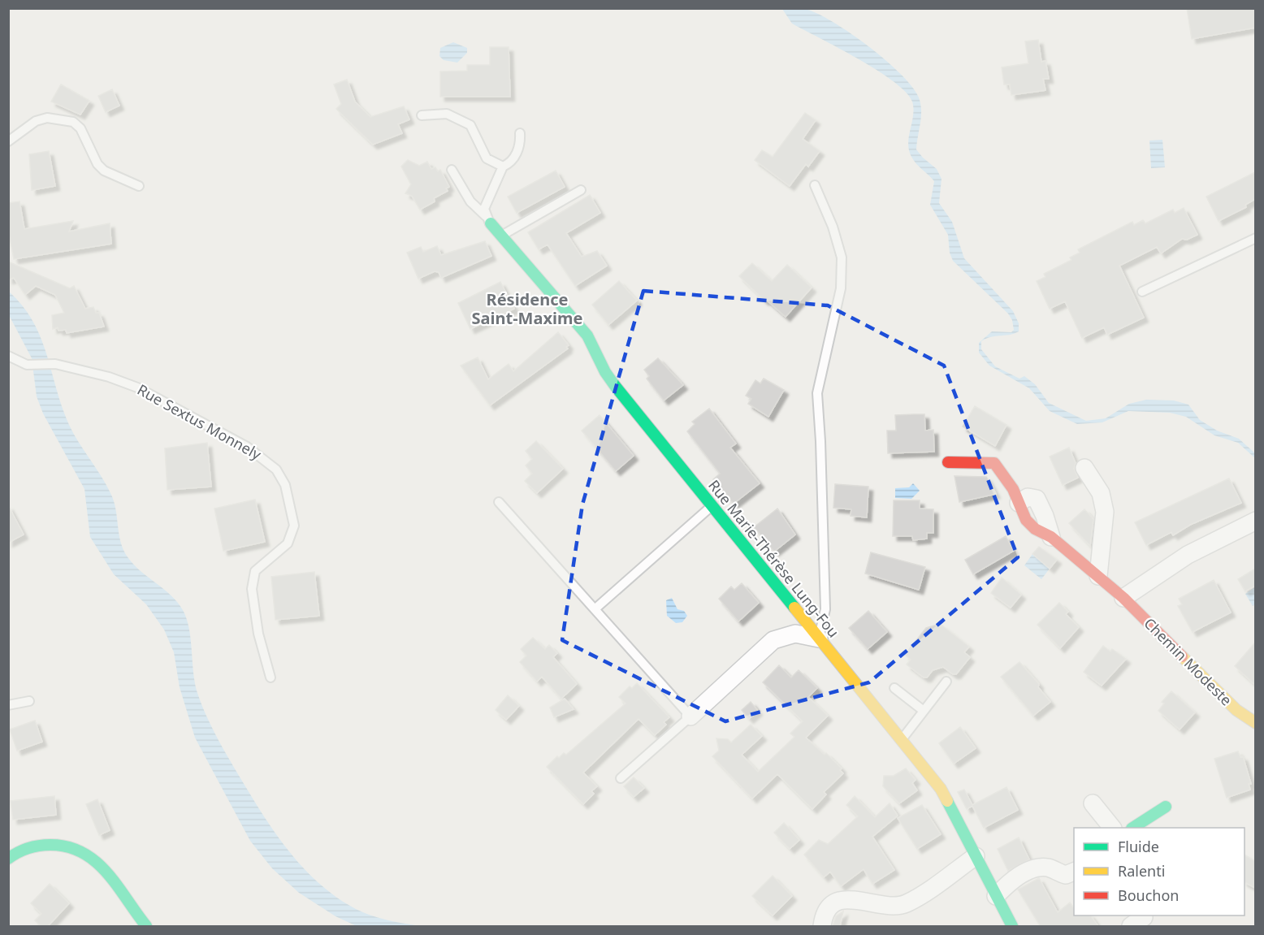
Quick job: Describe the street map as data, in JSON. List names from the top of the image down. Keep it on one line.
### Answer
{"streets":{"street":["Rue Marie-Thérèse Lung-Fou","Chemin Modeste"],"lane":["Rue Sextus Monnely"]},"districts":["Résidence Saint-Maxime"],"legend":["Fluide","Ralenti","Bouchon"]}
